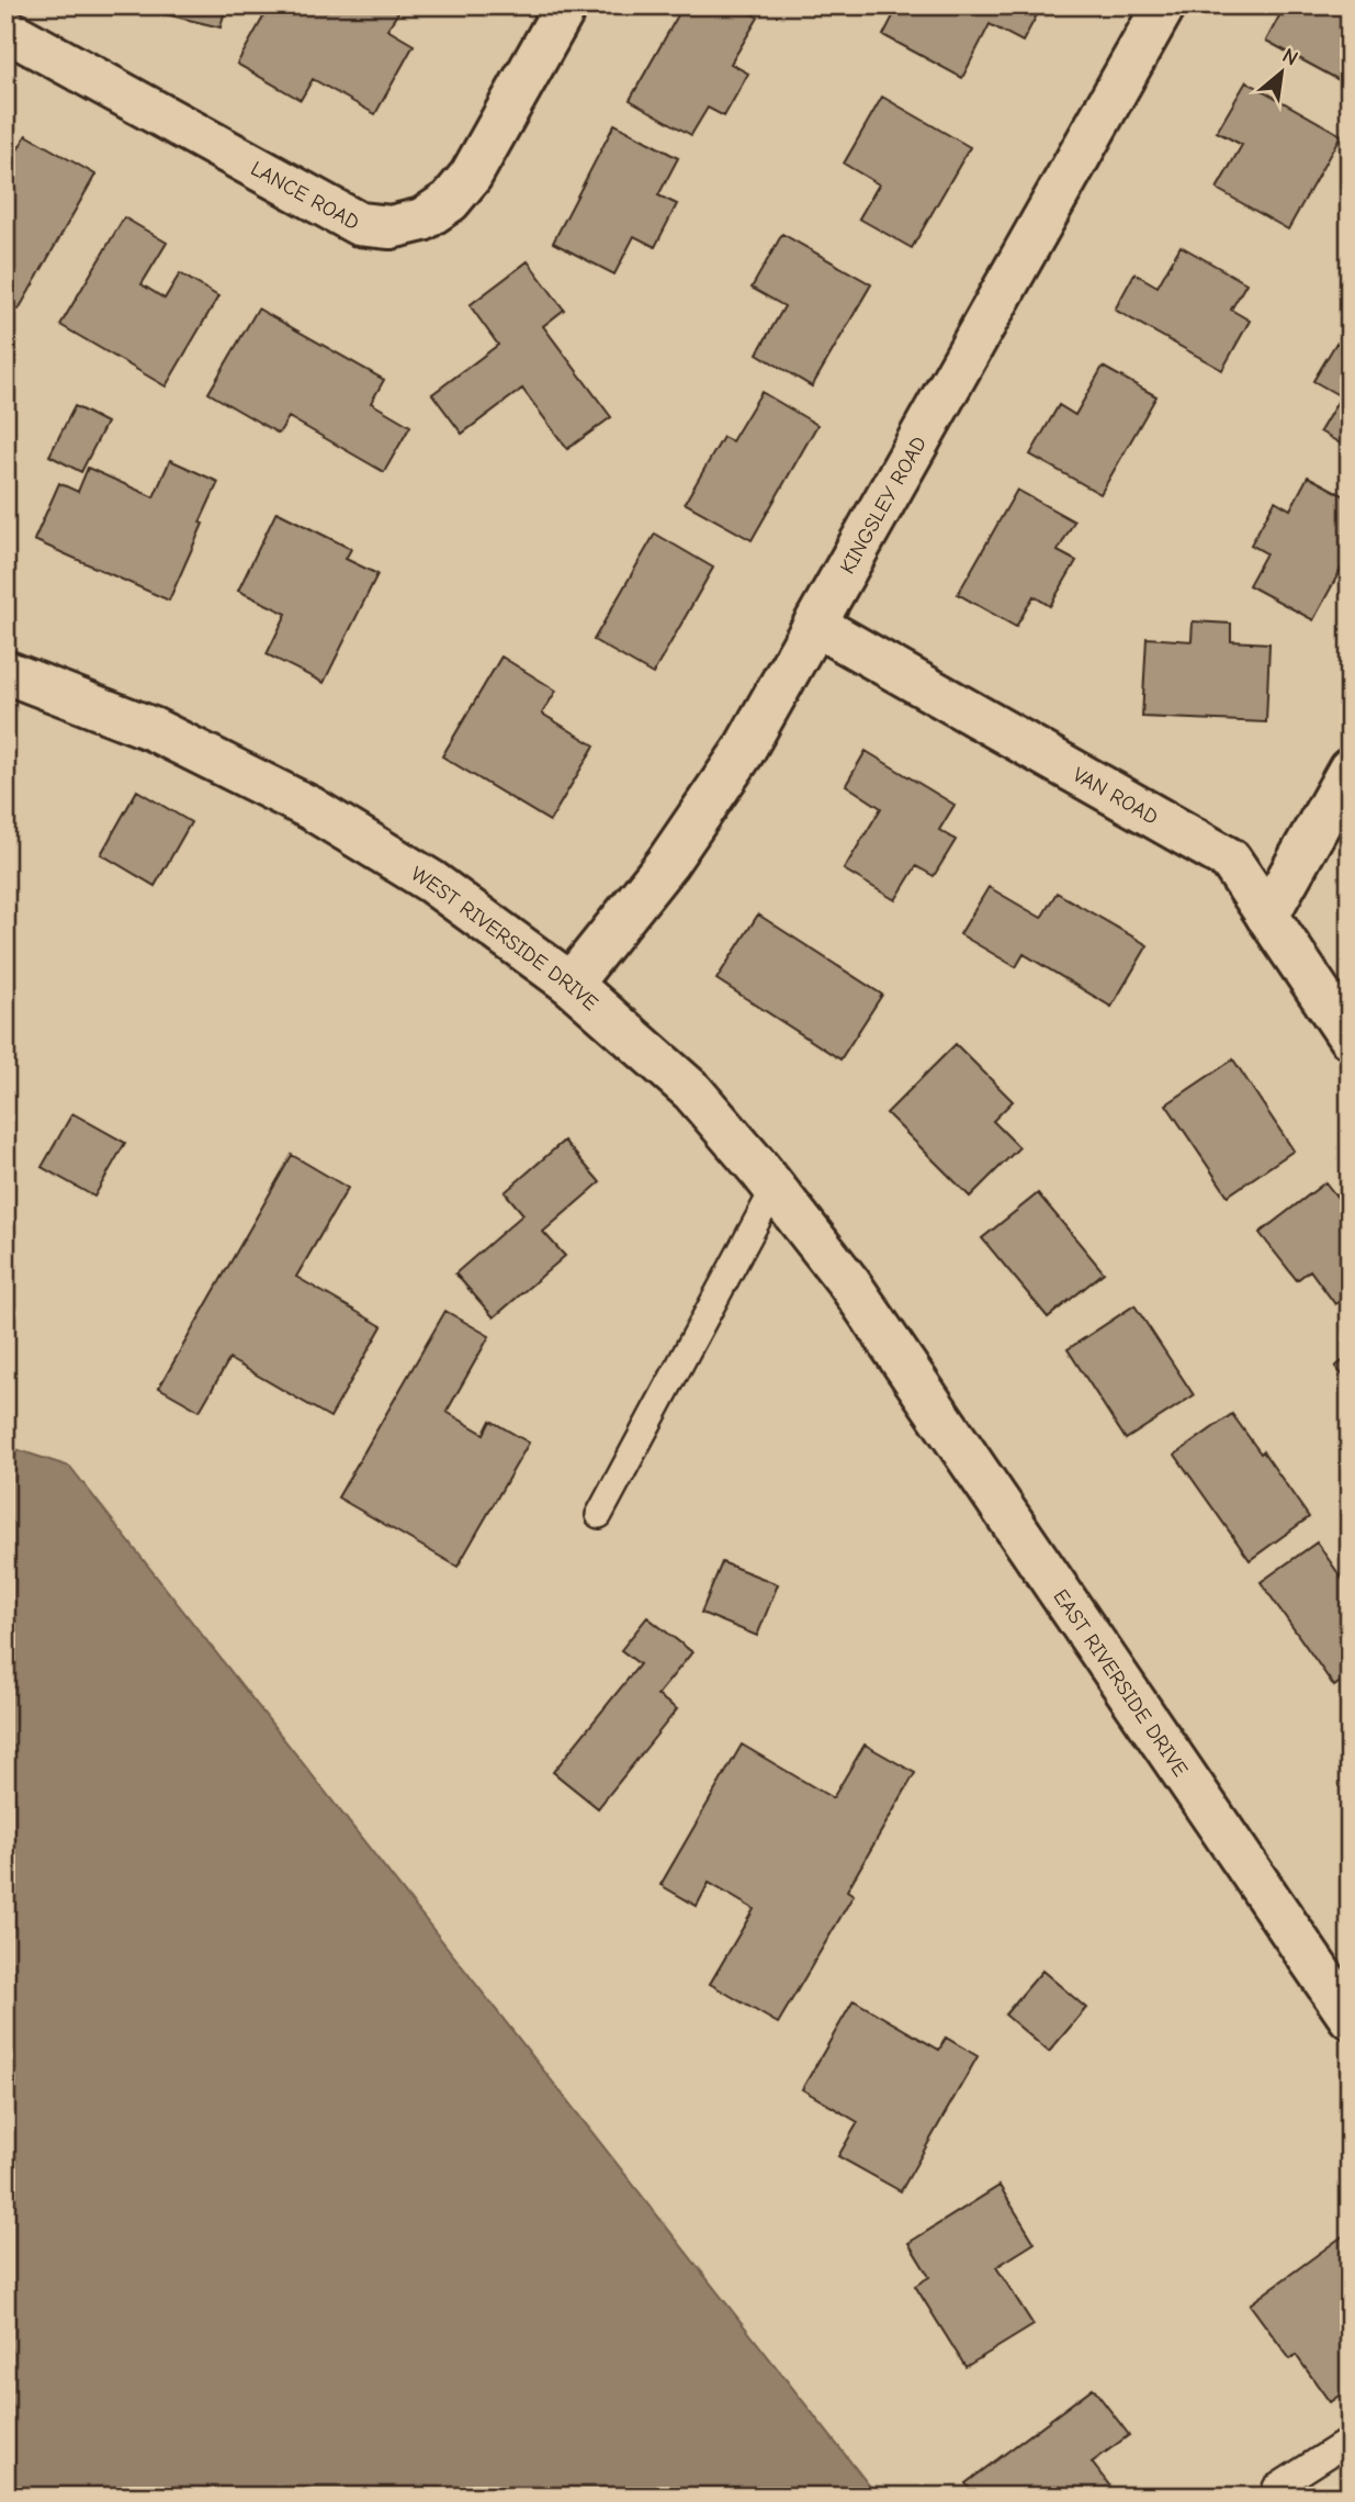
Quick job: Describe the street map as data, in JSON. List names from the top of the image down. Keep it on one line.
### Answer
{"streets":{"street":["LANCE ROAD","KINGSLEY ROAD","VAN ROAD","WEST RIVERSIDE DRIVE","EAST RIVERSIDE DRIVE"]},"crossings":[["KINGSLEY ROAD","VAN ROAD"],["KINGSLEY ROAD","WEST RIVERSIDE DRIVE"],["WEST RIVERSIDE DRIVE","EAST RIVERSIDE DRIVE"]],"north":"top right"}
